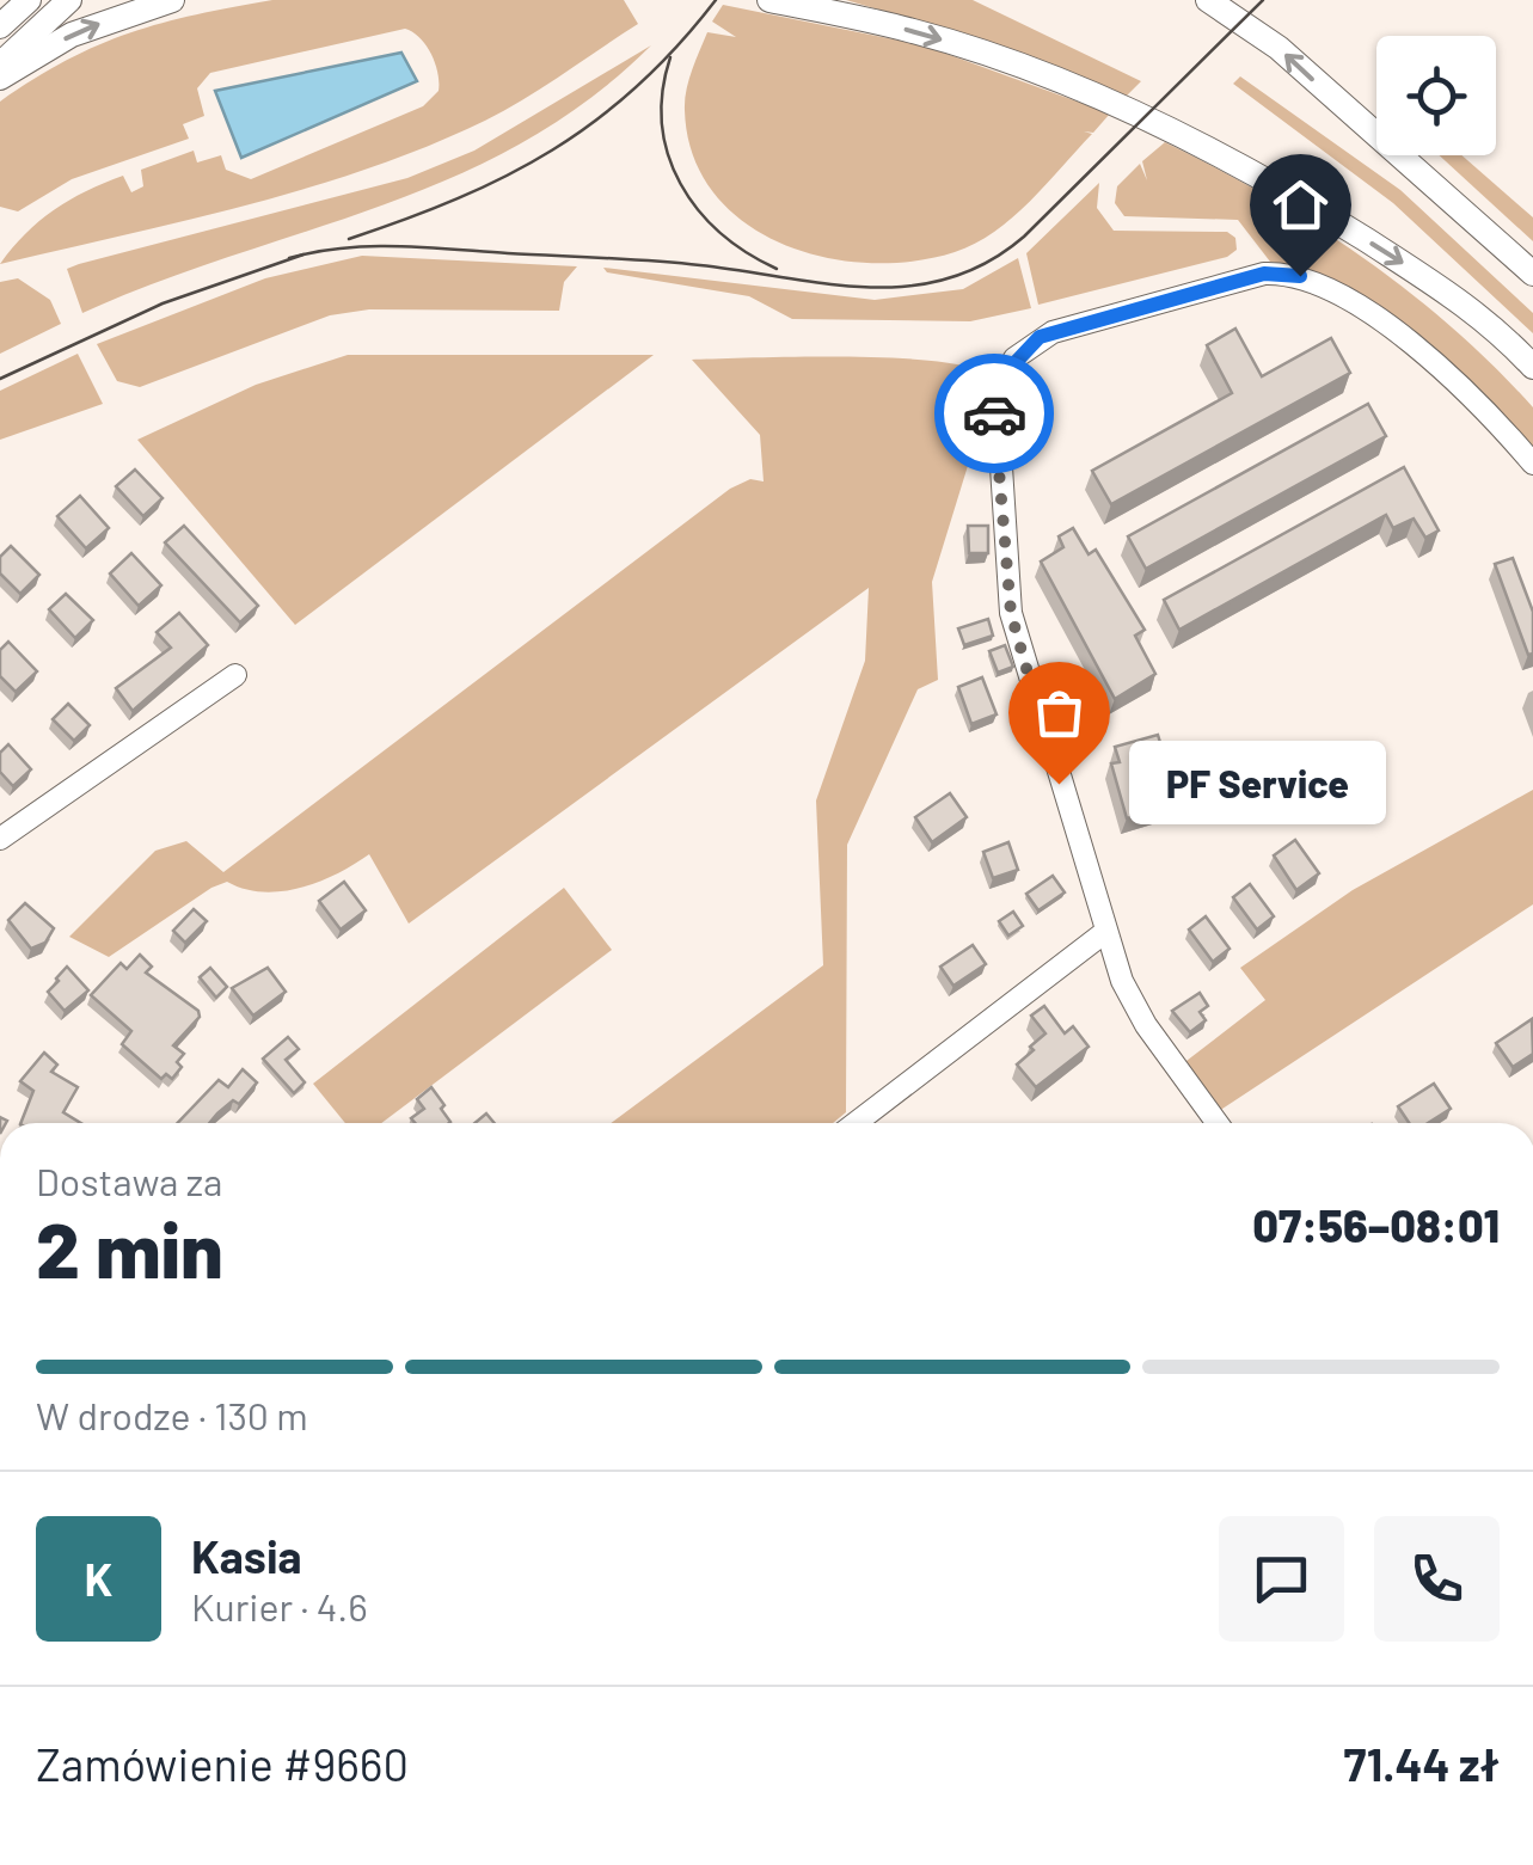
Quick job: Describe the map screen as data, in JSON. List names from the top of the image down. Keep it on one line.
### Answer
{"places":["PF Service"],"page":{"bubble":"PF Service","heading":["2 min","Dostawa za","07:56–08:01"],"panel":["Kasia","Kurier · 4.6","Zamówienie #9660","71.44 zł"],"bar":"W drodze · 130 m","round":"K"}}
